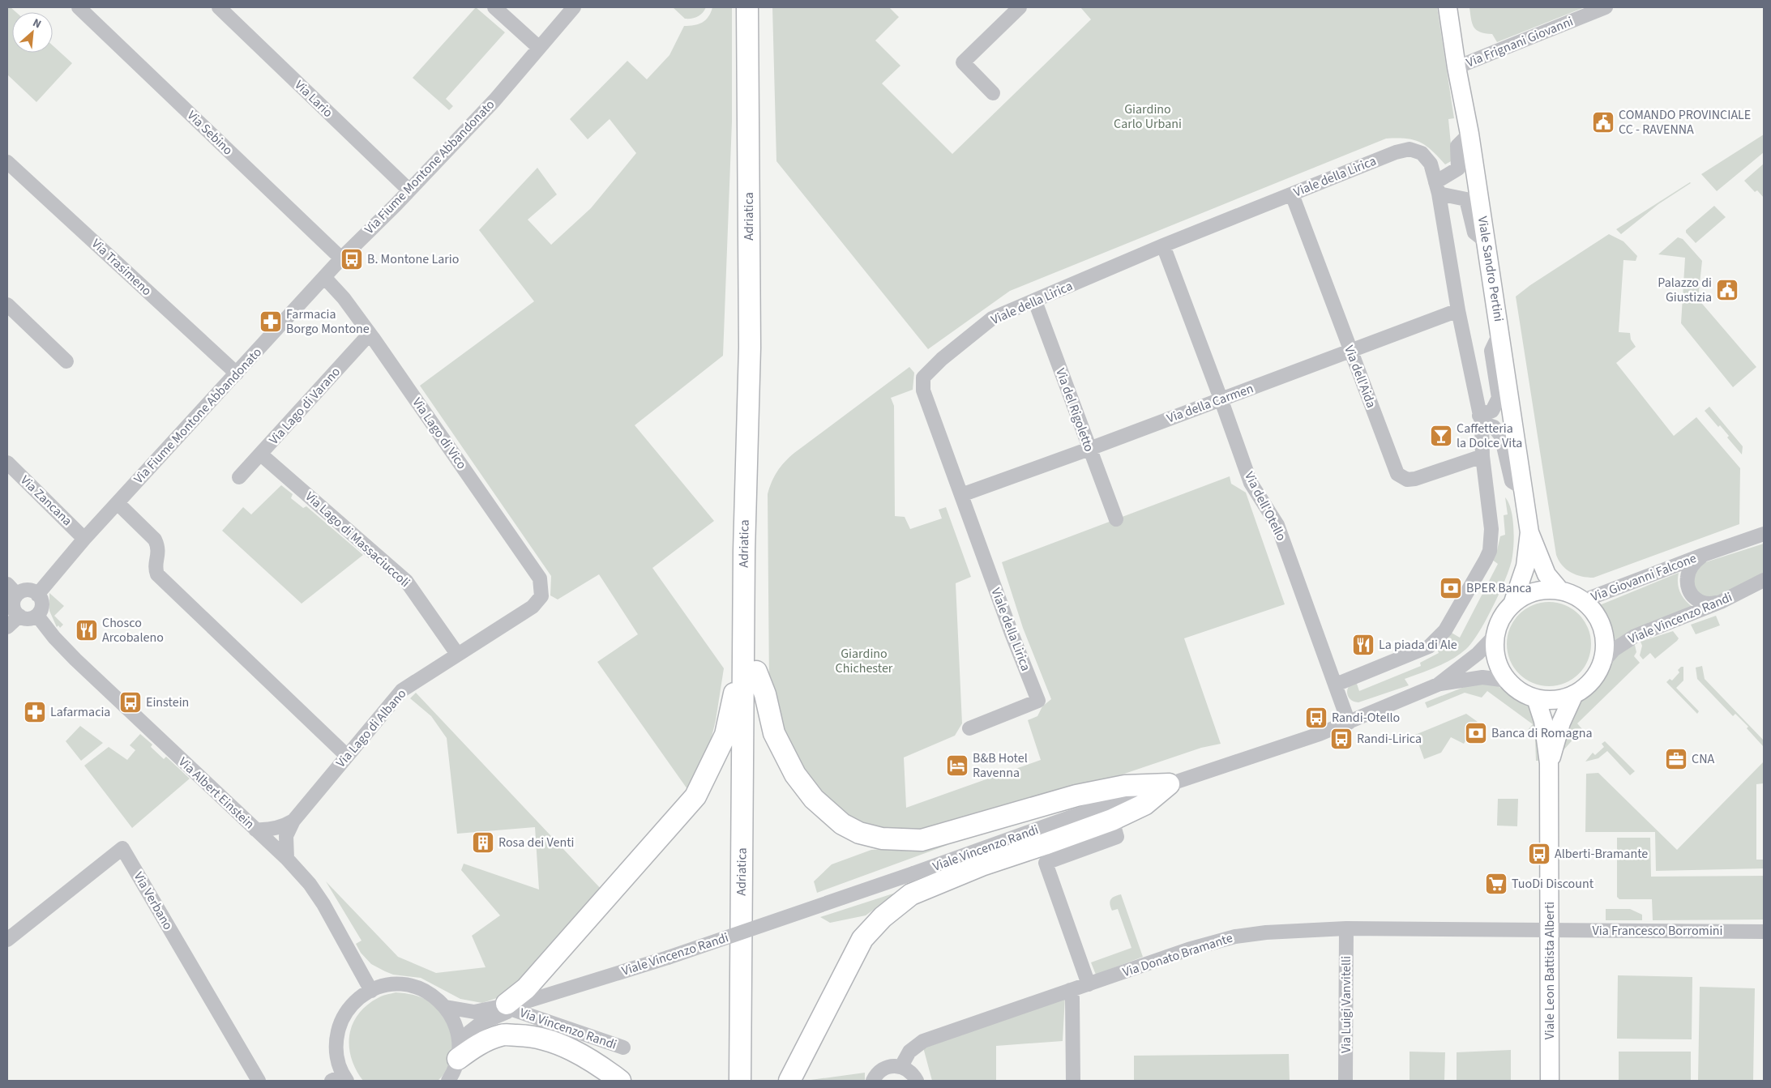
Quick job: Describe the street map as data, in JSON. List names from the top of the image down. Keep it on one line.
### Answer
{"streets":{"highway":["Adriatica"],"main road":["Viale Sandro Pertini","Viale Leon Battista Alberti"],"street":["Via Frignani Giovanni","Via Lario","Via Sebino","Via Fiume Montone Abbandonato","Viale della Lirica","Via Trasimeno","Via dell'Aida","Via della Carmen","Via Lago di Varano","Via del Rigoletto","Via Lago di Vico","Via Zancana","Via dell'Otello","Via Lago di Massaciuccoli","Via Giovanni Falcone","Viale Vincenzo Randi","Via Lago di Albano","Via Albert Einstein","Via Verbano","Via Francesco Borromini","Via Donato Bramante","Via Luigi Vanvitelli","Via Vincenzo Randi"]},"crossings":[["Via Frignani Giovanni","Viale Sandro Pertini"],["Via Lario","Via Fiume Montone Abbandonato"],["Via Sebino","Via Fiume Montone Abbandonato"],["Via Fiume Montone Abbandonato","Via Trasimeno"],["Via Fiume Montone Abbandonato","Via Lago di Vico"],["Via Fiume Montone Abbandonato","Via Zancana"],["Via Fiume Montone Abbandonato","Via Albert Einstein"],["Viale della Lirica","Via dell'Aida"],["Viale della Lirica","Via della Carmen"],["Viale della Lirica","Via del Rigoletto"],["Viale della Lirica","Via dell'Otello"],["Viale Sandro Pertini","Via Giovanni Falcone"],["Viale Sandro Pertini","Viale Vincenzo Randi"],["Viale Sandro Pertini","Viale Leon Battista Alberti"],["Via dell'Aida","Via della Carmen"],["Via della Carmen","Via del Rigoletto"],["Via della Carmen","Via dell'Otello"],["Via Lago di Varano","Via Lago di Vico"],["Via Lago di Varano","Via Lago di Massaciuccoli"],["Via Lago di Vico","Via Lago di Albano"],["Via dell'Otello","Viale Vincenzo Randi"],["Via Lago di Massaciuccoli","Via Lago di Albano"],["Via Giovanni Falcone","Viale Vincenzo Randi"],["Via Giovanni Falcone","Viale Leon Battista Alberti"],["Viale Vincenzo Randi","Viale Leon Battista Alberti"],["Viale Vincenzo Randi","Via Vincenzo Randi"],["Via Lago di Albano","Via Albert Einstein"],["Via Francesco Borromini","Via Donato Bramante"],["Via Francesco Borromini","Viale Leon Battista Alberti"],["Via Donato Bramante","Viale Leon Battista Alberti"],["Via Donato Bramante","Via Luigi Vanvitelli"]],"parks":["Giardino Carlo Urbani","Giardino Chichester"],"places":{"public building":["COMANDO PROVINCIALE CC - RAVENNA","Palazzo di Giustizia"],"bus stop":["B. Montone Lario","Einstein","Randi-Otello","Randi-Lirica","Alberti-Bramante"],"pharmacy":["Farmacia Borgo Montone","Lafarmacia"],"bar":["Caffetteria la Dolce Vita"],"bank":["BPER Banca","Banca di Romagna"],"restaurant":["Chosco Arcobaleno","La piada di Ale"],"office":["CNA"],"hotel":["B&B Hotel Ravenna"],"building":["Rosa dei Venti"],"supermarket":["TuoDi Discount"]},"north":"top right"}
